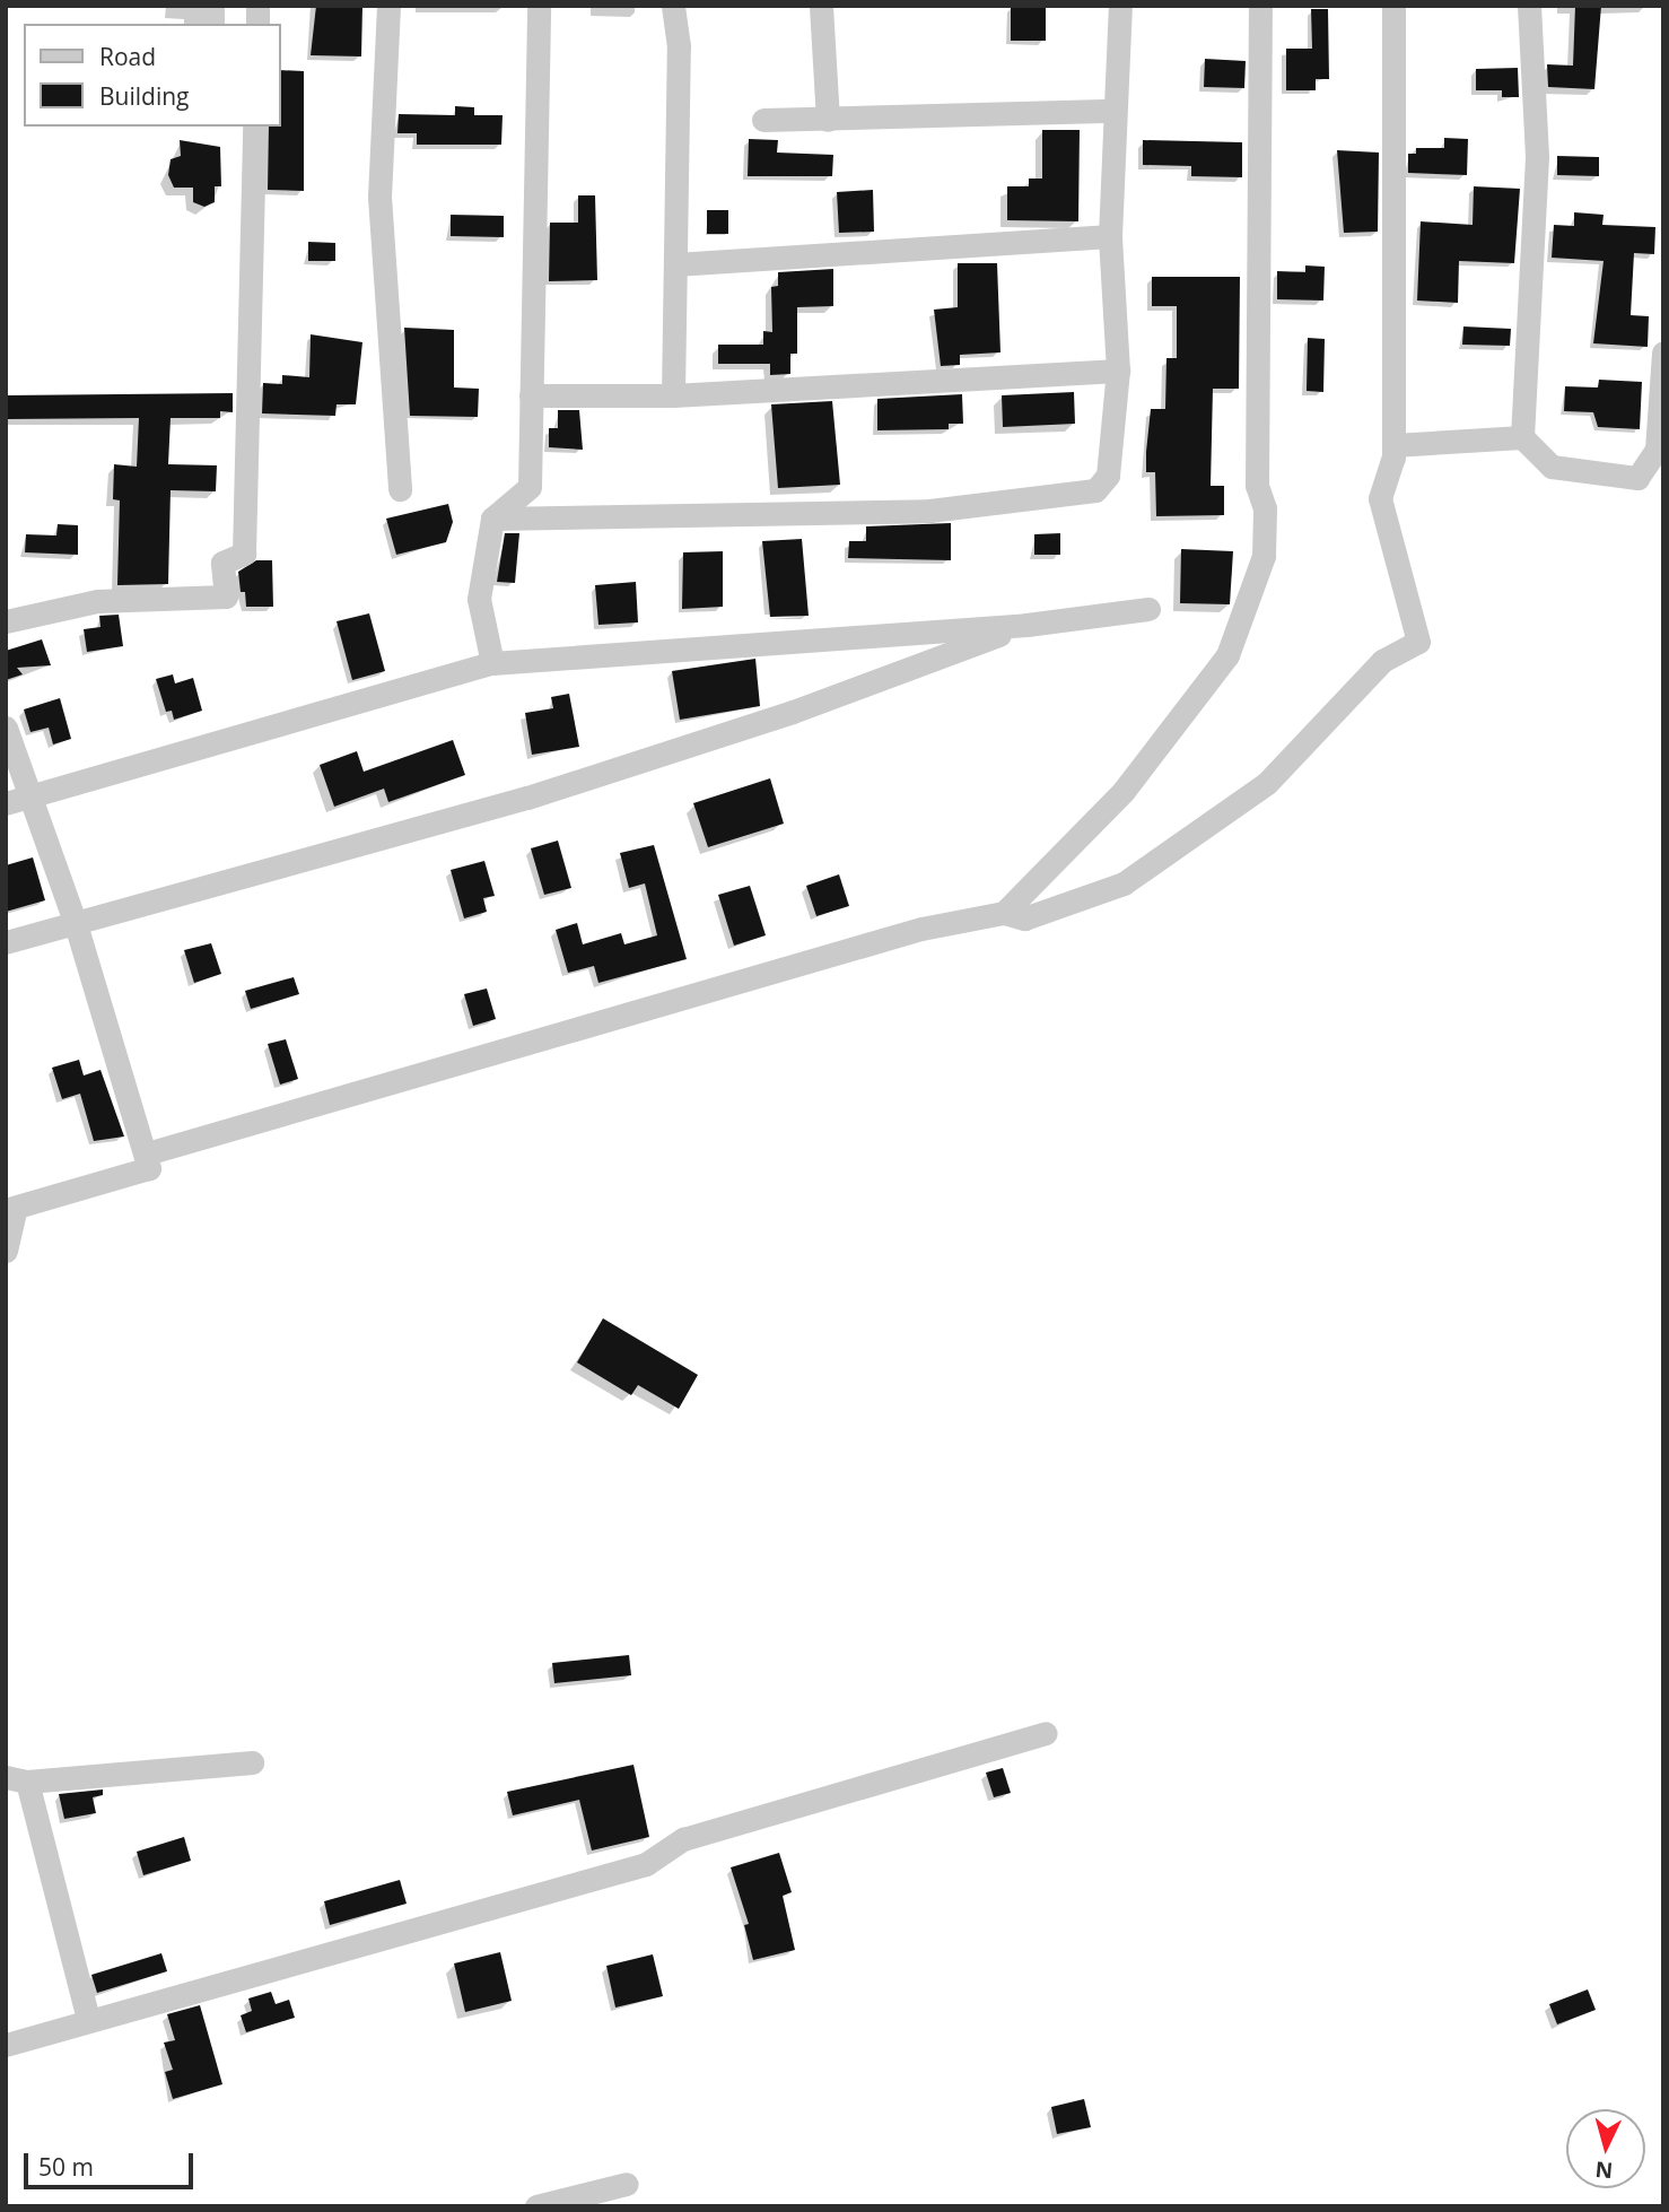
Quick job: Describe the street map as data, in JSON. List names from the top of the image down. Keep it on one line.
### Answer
{"legend":["Road","Building"],"scale_bar":"50 m","north":"bottom"}
